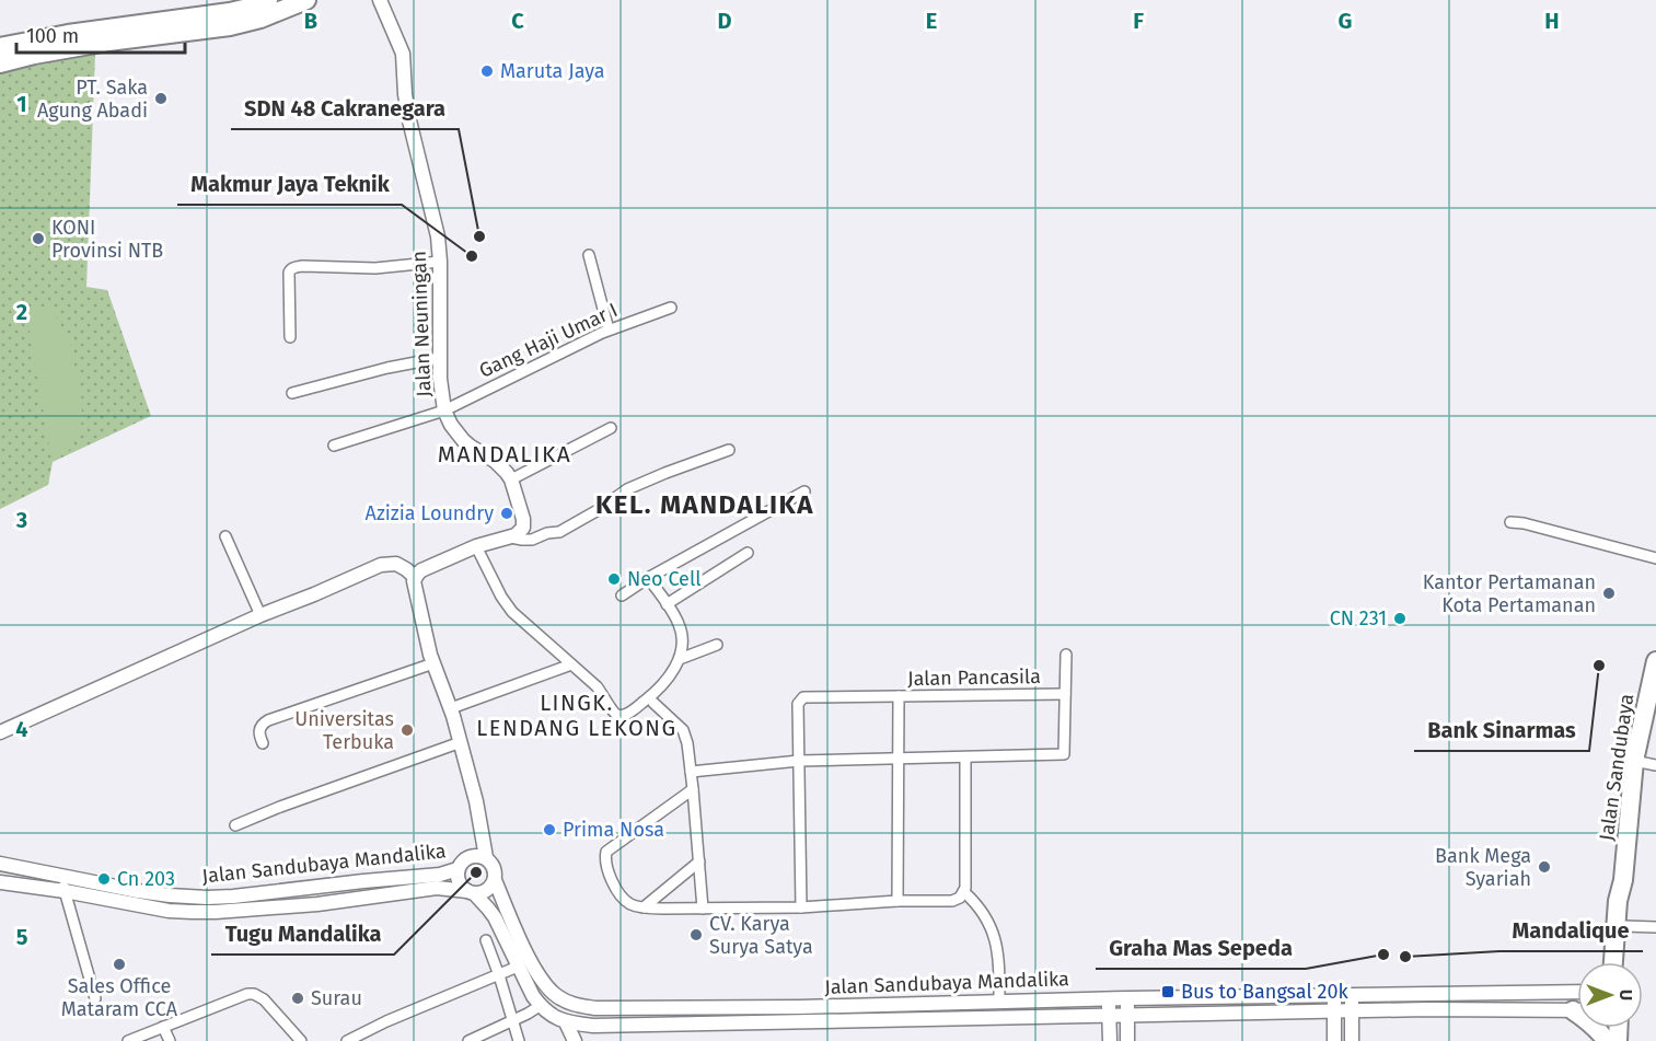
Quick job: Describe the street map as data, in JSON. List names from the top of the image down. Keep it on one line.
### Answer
{"streets":{"highway":["Jalan Sandubaya"],"main road":["Jalan Neuningan","Jalan Sandubaya Mandalika"],"street":["Gang Haji Umar I","Jalan Pancasila"]},"crossings":[["Jalan Neuningan","Gang Haji Umar I"]],"districts":["MANDALIKA","KEL. MANDALIKA","LINGK. LENDANG LEKONG"],"places":{"other":["Maruta Jaya","PT. Saka Agung Abadi","SDN 48 Cakranegara","KONI Provinsi NTB","Makmur Jaya Teknik","Azizia Loundry","Neo Cell","Kantor Pertamanan Kota Pertamanan","CN 231","Bank Sinarmas","Universitas Terbuka","Prima Nosa","Bank Mega Syariah","Tugu Mandalika","Cn 203","CV. Karya Surya Satya","Graha Mas Sepeda","Mandalique","Sales Office Mataram CCA","Surau"],"transit":["Bus to Bangsal 20k"]},"scale_bar":"100 m","north":"right","grid":{"columns":["B","C","D","E","F","G","H"],"rows":["1","2","3","4","5"]}}
